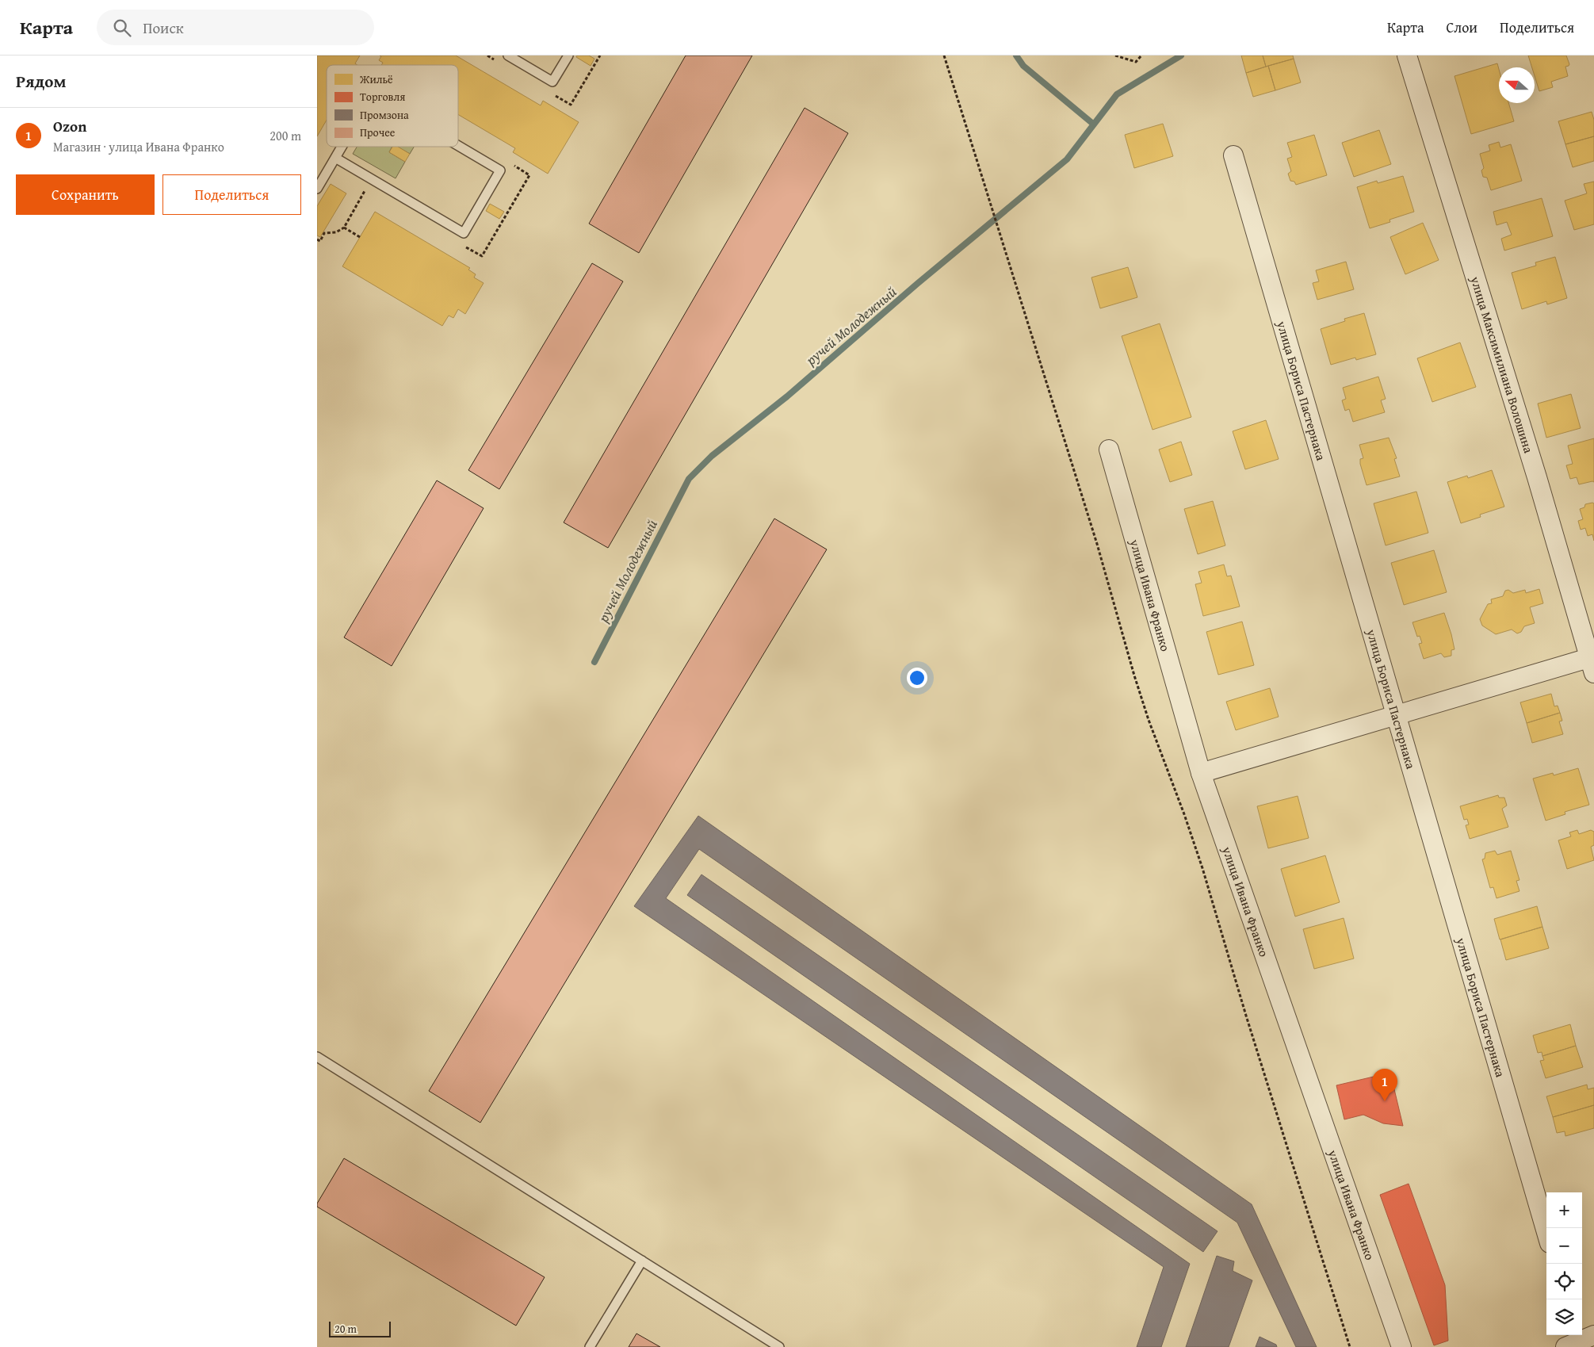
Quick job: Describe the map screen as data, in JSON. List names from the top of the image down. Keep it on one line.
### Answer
{"streets":{"street":["улица Максимилиана Волошина","улица Бориса Пастернака","улица Ивана Франко"]},"water":["ручей Молодежный"],"legend":["Жильё","Торговля","Промзона","Прочее"],"scale_bar":"20 m","north":"left","page":{"header":"Карта","search":"Поиск","nav":["Карта","Слои","Поделиться"],"heading":"Рядом","list":[{"mark":"1","name":"Ozon","note":"Магазин · улица Ивана Франко","value":"200 m"}],"buttons":["Сохранить","Поделиться"],"pins":"1","map_buttons":["+","−"],"scale":"20 m"}}
